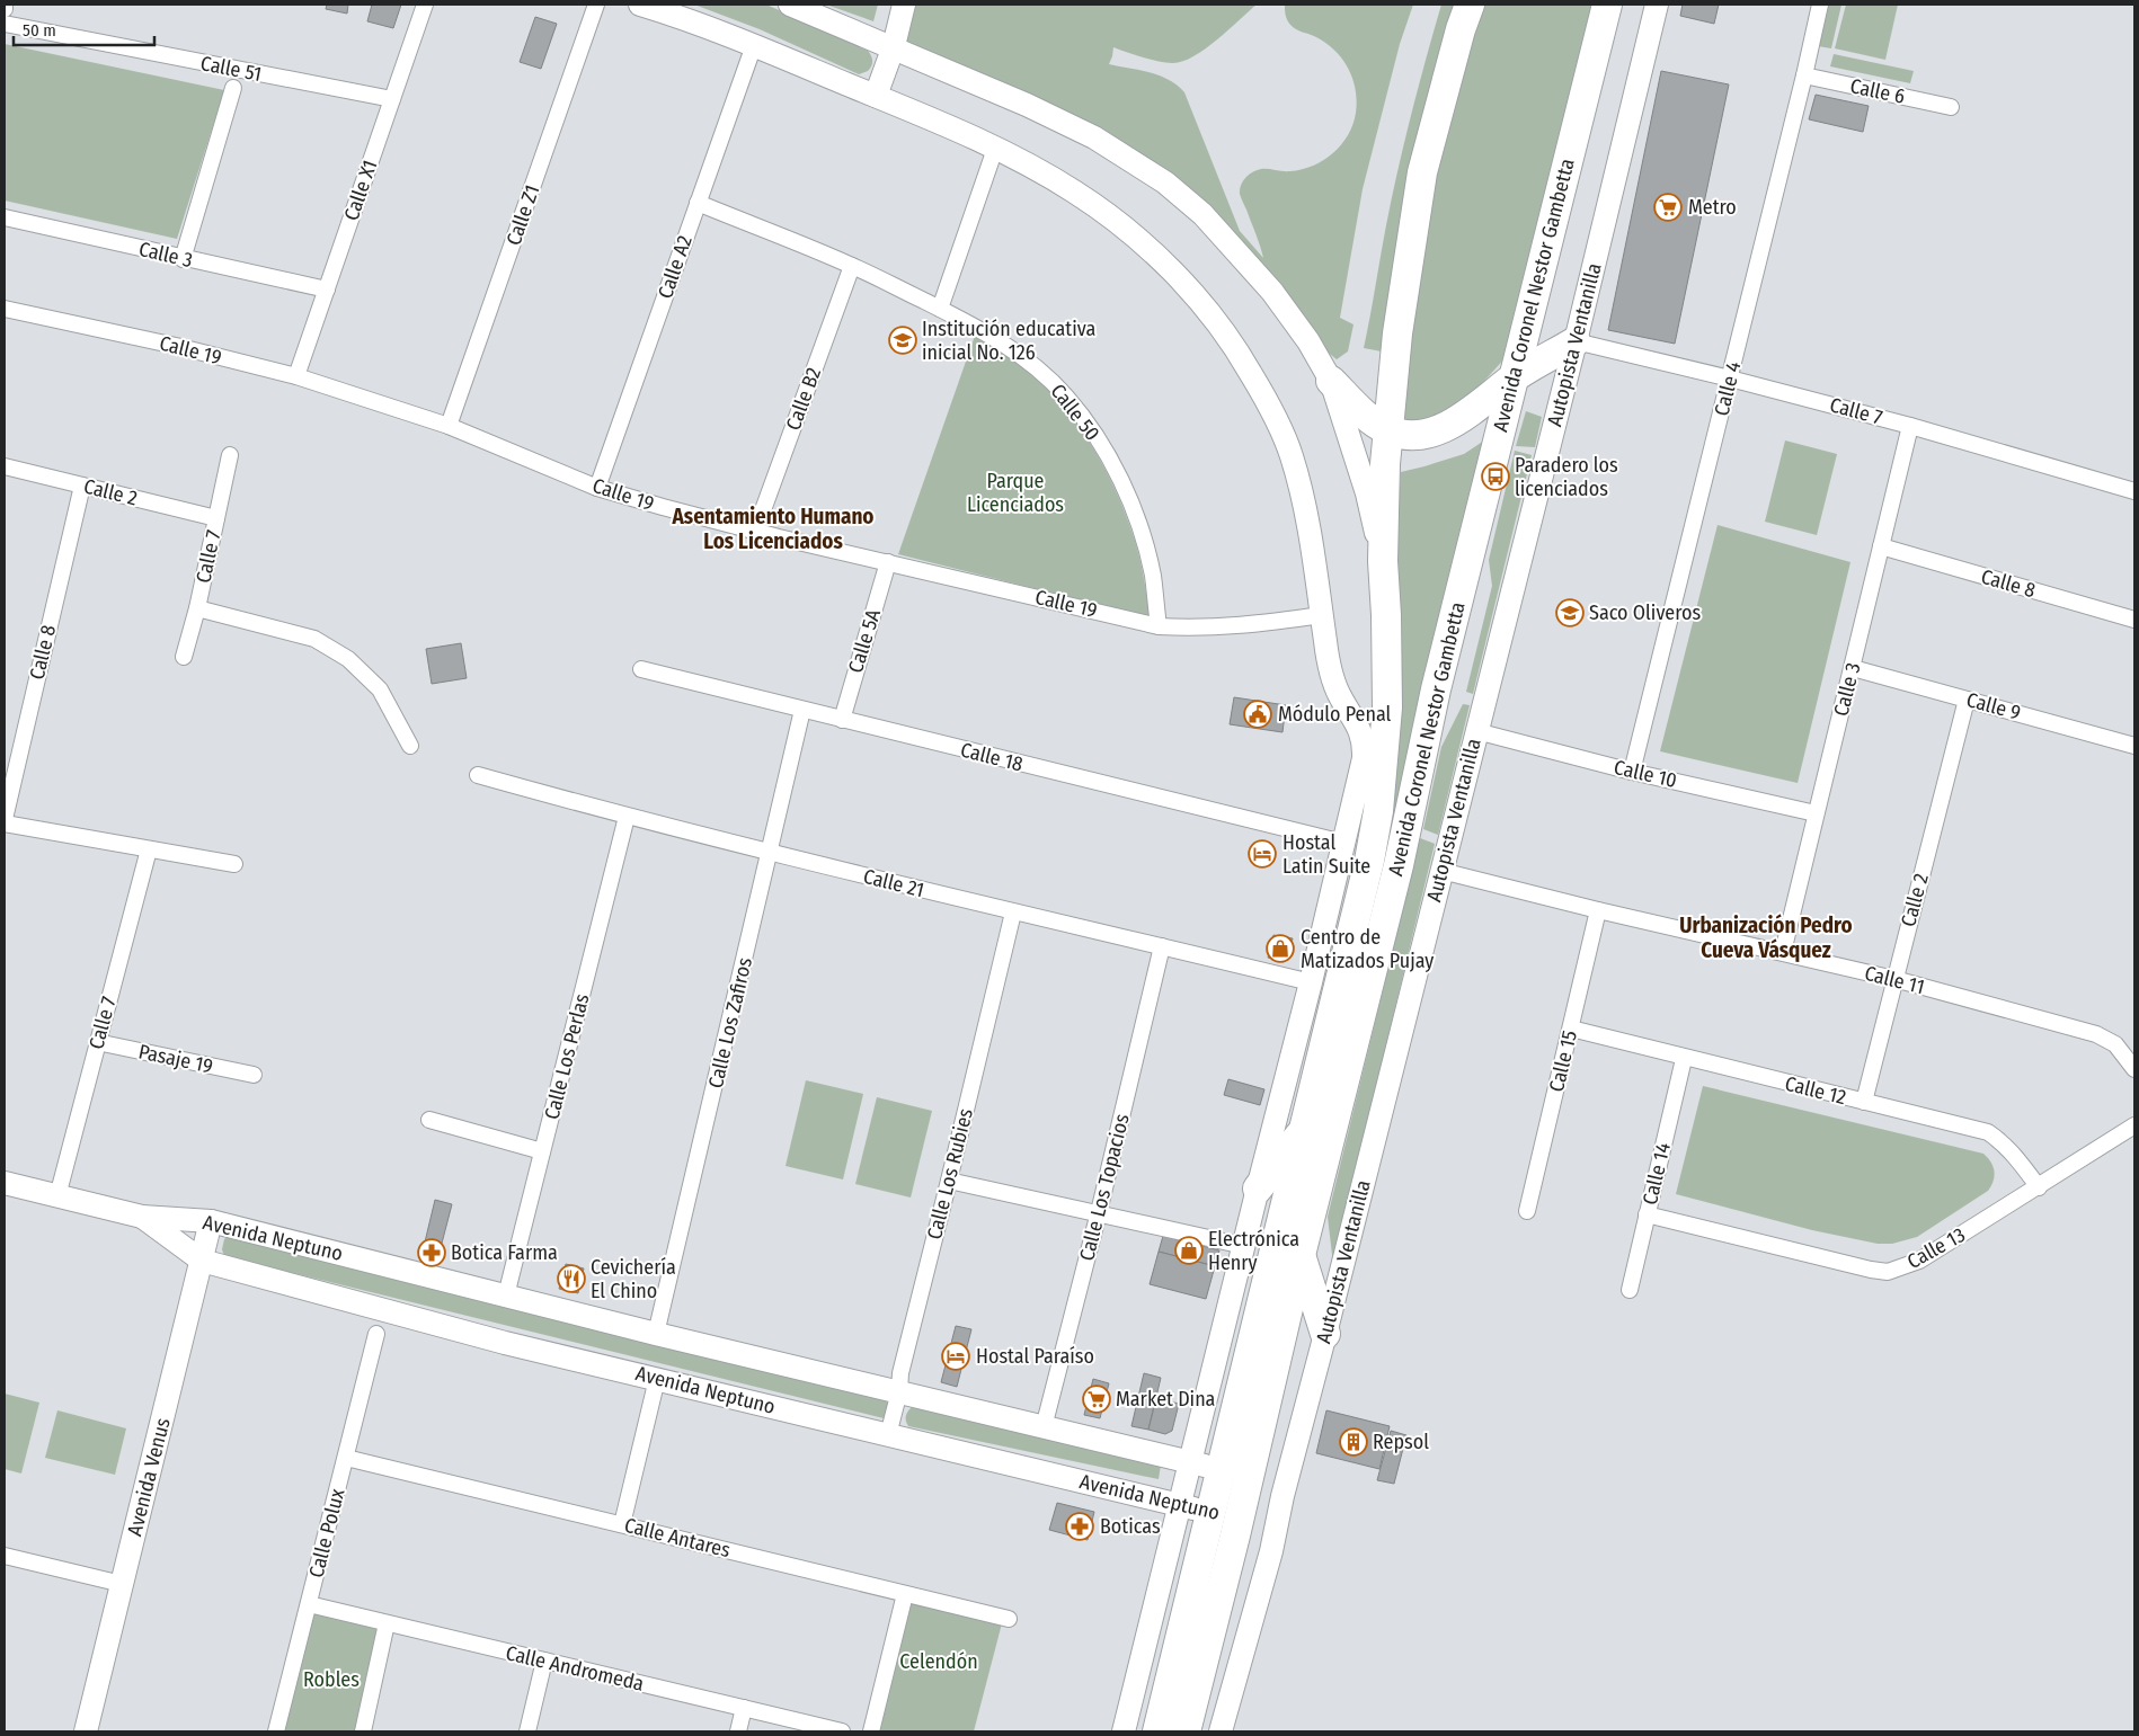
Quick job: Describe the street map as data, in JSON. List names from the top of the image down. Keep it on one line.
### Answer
{"streets":{"highway":["Avenida Coronel Nestor Gambetta"],"street":["Calle 51","Calle 6","Calle X1","Calle Z1","Calle 3","Calle A2","Autopista Ventanilla","Calle 19","Calle 4","Calle B2","Calle 7","Calle 50","Calle 2","Calle 8","Calle 5A","Calle 9","Calle 18","Calle 10","Calle 21","Calle 11","Calle Los Zafiros","Calle Los Perlas","Pasaje 19","Calle 15","Calle 12","Calle Los Rubies","Calle 14","Calle Los Topacios","Avenida Neptuno","Calle 13","Avenida Venus","Calle Polux","Calle Antares","Calle Andromeda"]},"crossings":[["Calle 51","Calle X1"],["Calle 6","Calle 4"],["Calle X1","Calle 3"],["Calle X1","Calle 19"],["Calle Z1","Calle 19"],["Calle 3","Calle 7"],["Calle 3","Calle 8"],["Calle 3","Calle 9"],["Calle 3","Calle 10"],["Calle 3","Calle 11"],["Calle A2","Calle 19"],["Calle A2","Calle 50"],["Avenida Coronel Nestor Gambetta","Avenida Neptuno"],["Autopista Ventanilla","Calle 7"],["Autopista Ventanilla","Calle 10"],["Autopista Ventanilla","Calle 11"],["Calle 19","Calle B2"],["Calle 19","Calle 50"],["Calle 19","Calle 5A"],["Calle 4","Calle 7"],["Calle 4","Calle 10"],["Calle B2","Calle 50"],["Calle 7","Calle 2"],["Calle 7","Pasaje 19"],["Calle 2","Calle 8"],["Calle 2","Calle 9"],["Calle 2","Calle 11"],["Calle 2","Calle 12"],["Calle 5A","Calle 18"],["Calle 18","Calle Los Zafiros"],["Calle 21","Calle Los Zafiros"],["Calle 21","Calle Los Perlas"],["Calle 21","Calle Los Rubies"],["Calle 21","Calle Los Topacios"],["Calle 11","Calle 15"],["Calle Los Zafiros","Avenida Neptuno"],["Calle Los Perlas","Avenida Neptuno"],["Calle 15","Calle 12"],["Calle 12","Calle 14"],["Calle 12","Calle 13"],["Calle Los Rubies","Avenida Neptuno"],["Calle 14","Calle 13"],["Calle Los Topacios","Avenida Neptuno"],["Avenida Neptuno","Avenida Venus"],["Calle Polux","Calle Antares"],["Calle Polux","Calle Andromeda"]],"districts":["Asentamiento Humano Los Licenciados","Urbanización Pedro Cueva Vásquez"],"parks":["Parque Licenciados","Celendón","Robles"],"places":{"supermarket":["Metro","Market Dina"],"school or university":["Institución educativa inicial No. 126","Saco Oliveros"],"bus stop":["Paradero los licenciados"],"public building":["Módulo Penal"],"hotel":["Hostal Latin Suite","Hostal Paraíso"],"shop":["Centro de Matizados Pujay","Electrónica Henry"],"pharmacy":["Botica Farma","Boticas"],"restaurant":["Cevichería El Chino"],"building":["Repsol"]},"scale_bar":"50 m"}
